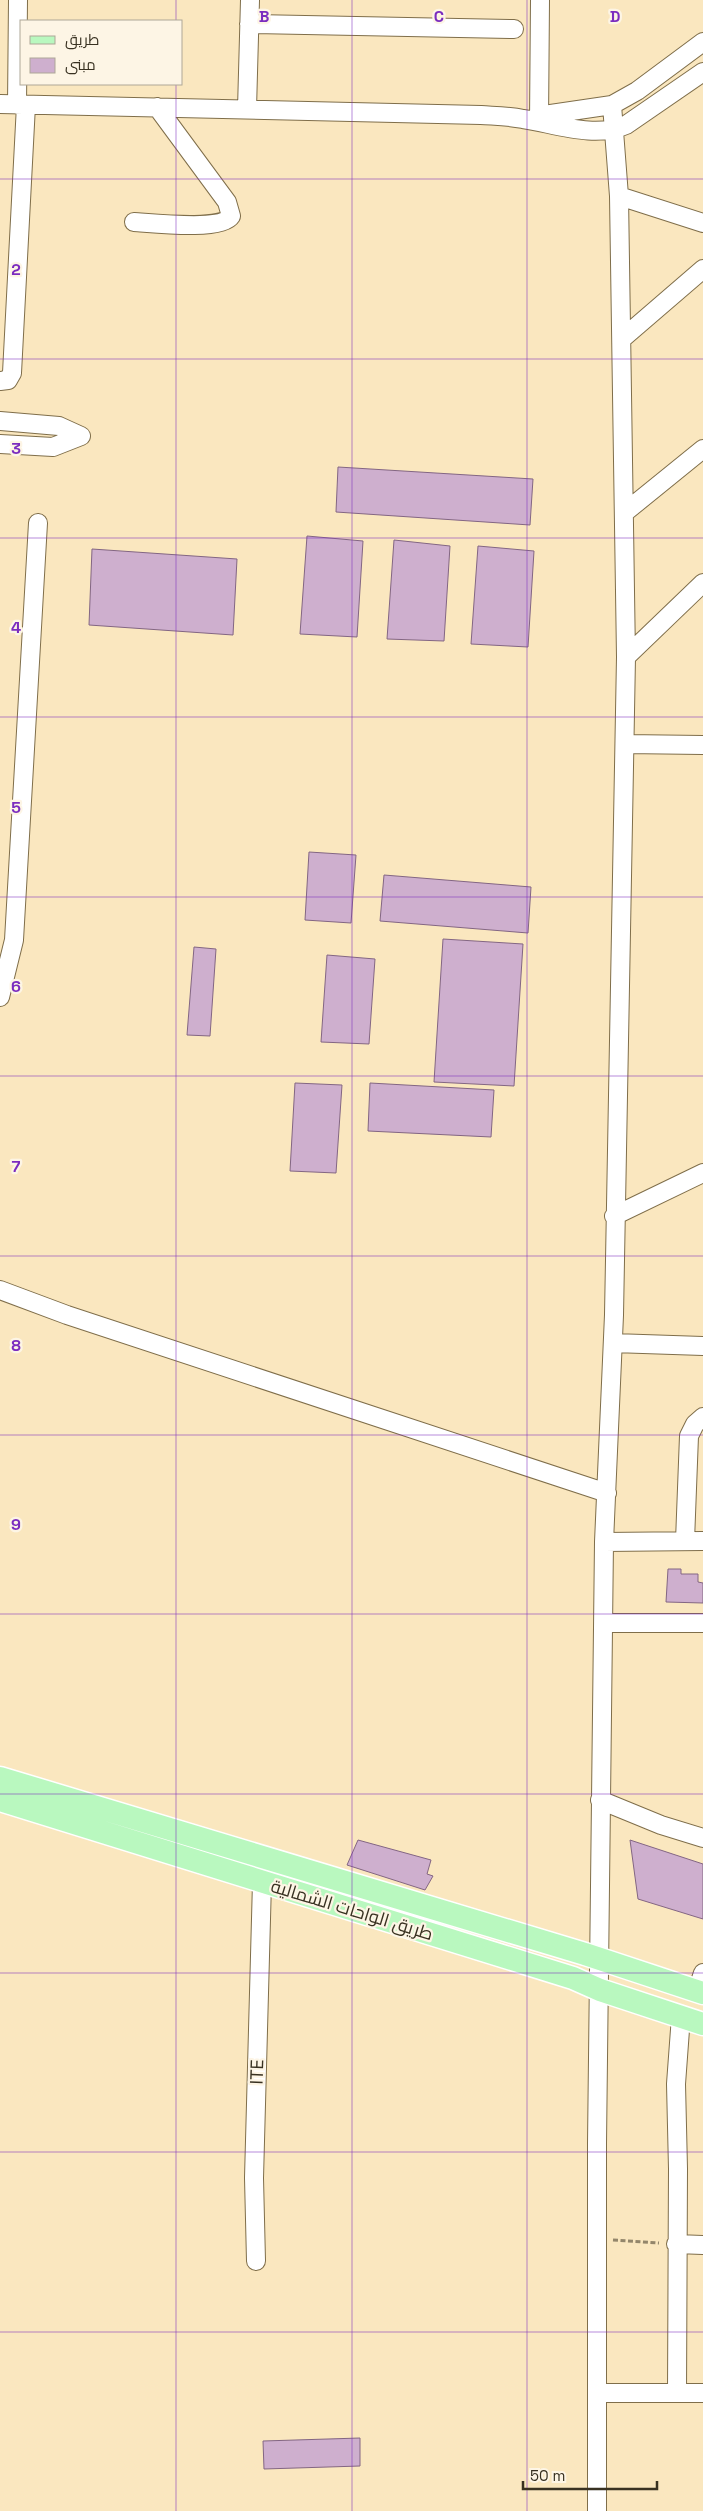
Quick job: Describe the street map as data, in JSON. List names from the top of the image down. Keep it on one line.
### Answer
{"streets":{"main road":["طريق الواحات الشمالية"],"street":["ITE"]},"crossings":[["طريق الواحات الشمالية","ITE"]],"legend":["طريق","مبنى"],"scale_bar":"50 m","grid":{"columns":["B","C","D"],"rows":["2","3","4","5","6","7","8","9"]}}
